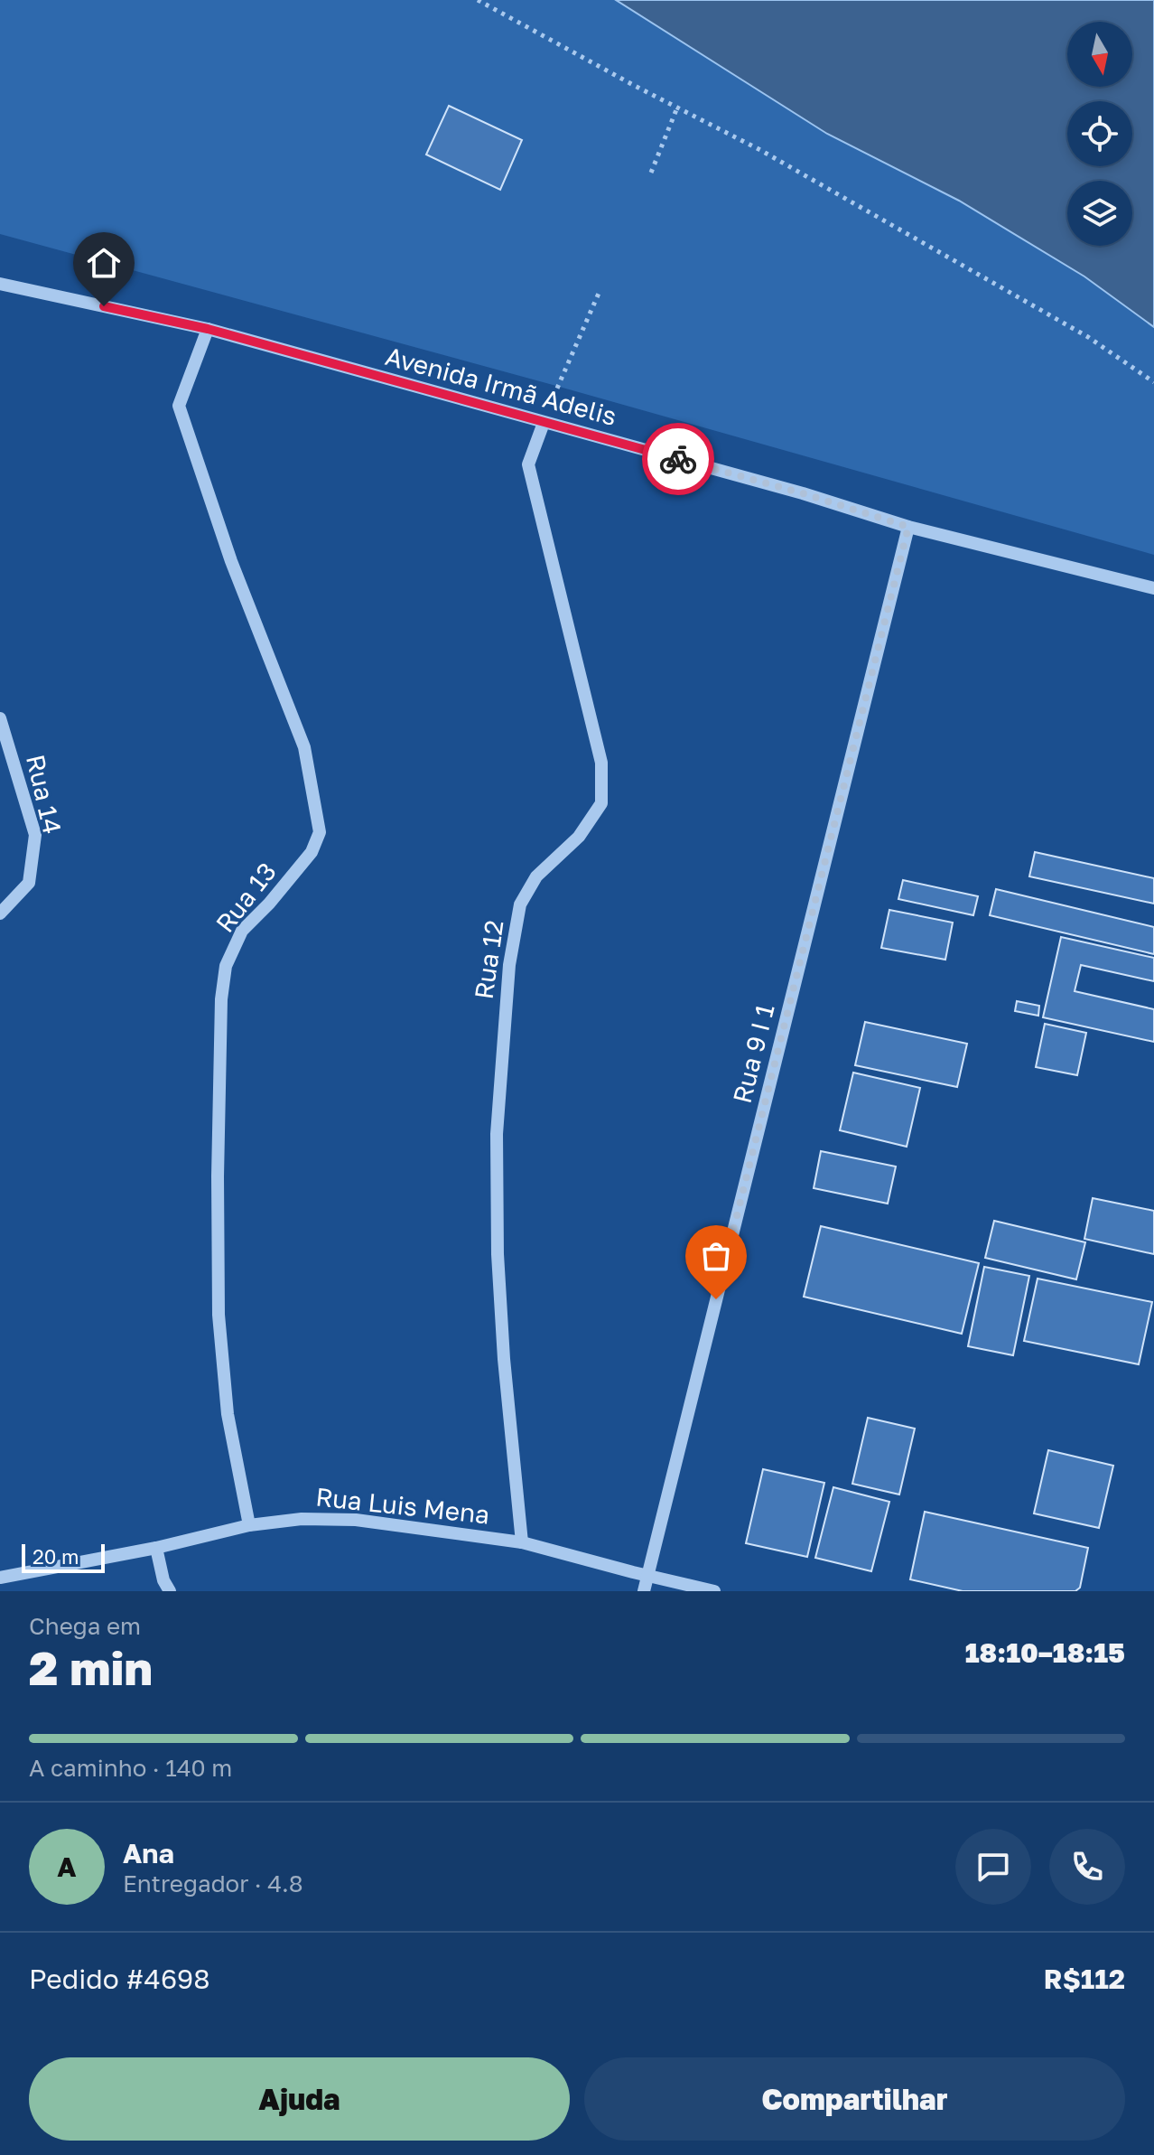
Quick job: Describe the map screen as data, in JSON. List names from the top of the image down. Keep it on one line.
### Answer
{"streets":{"street":["Avenida Irmã Adelis","Rua 14","Rua 13","Rua 12","Rua 9 I 1","Rua Luis Mena"]},"crossings":[["Avenida Irmã Adelis","Rua 13"],["Avenida Irmã Adelis","Rua 12"],["Avenida Irmã Adelis","Rua 9 I 1"],["Rua 13","Rua Luis Mena"],["Rua 12","Rua Luis Mena"],["Rua 9 I 1","Rua Luis Mena"]],"scale_bar":"20 m","north":"bottom","page":{"scale":"20 m","heading":["2 min","Chega em","18:10–18:15"],"panel":["Ana","Entregador · 4.8","Pedido #4698","R$112"],"bar":"A caminho · 140 m","round":"A","buttons":["Ajuda","Compartilhar"]}}
